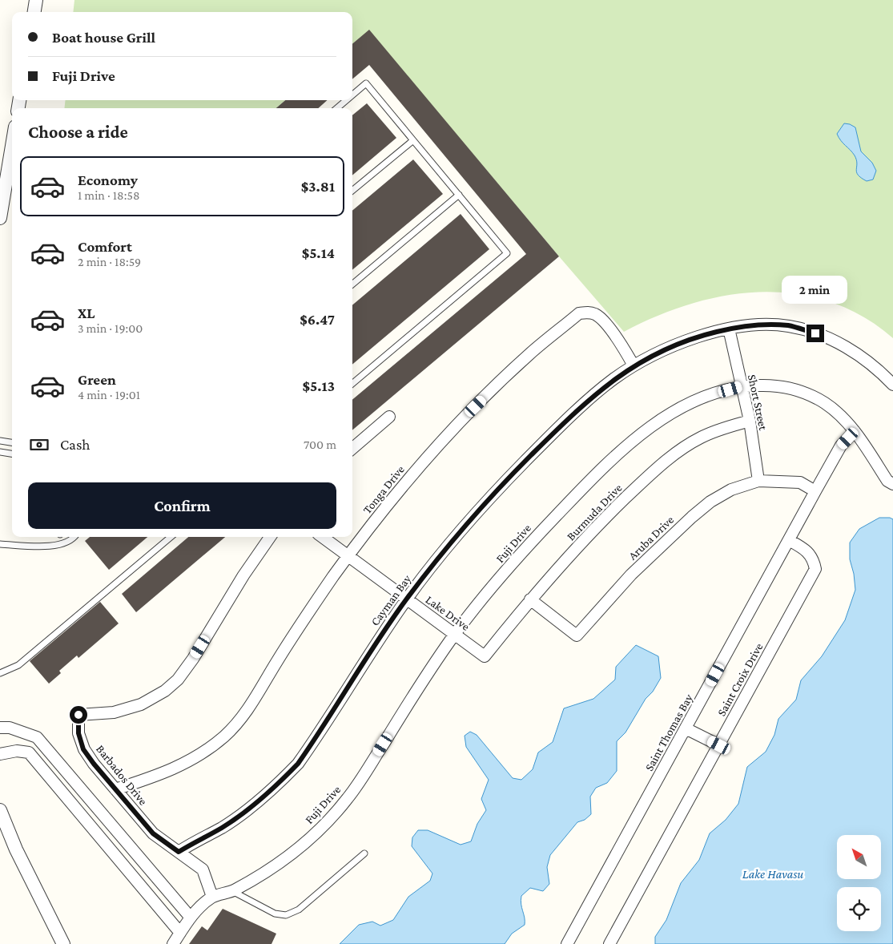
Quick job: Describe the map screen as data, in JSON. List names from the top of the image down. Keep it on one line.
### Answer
{"streets":{"street":["Short Street","Tonga Drive","Burmuda Drive","Aruba Drive","Fuji Drive","Cayman Bay","Lake Drive","Saint Croix Drive","Saint Thomas Bay","Barbados Drive"]},"crossings":[["Short Street","Burmuda Drive"],["Short Street","Aruba Drive"],["Short Street","Fuji Drive"],["Tonga Drive","Cayman Bay"],["Tonga Drive","Lake Drive"],["Tonga Drive","Barbados Drive"],["Burmuda Drive","Aruba Drive"],["Burmuda Drive","Lake Drive"],["Aruba Drive","Saint Thomas Bay"],["Fuji Drive","Lake Drive"],["Fuji Drive","Saint Thomas Bay"],["Fuji Drive","Barbados Drive"],["Cayman Bay","Lake Drive"],["Cayman Bay","Barbados Drive"],["Saint Croix Drive","Saint Thomas Bay"]],"water":["Lake Havasu"],"north":"top left","page":{"banner":["Boat house Grill","Fuji Drive"],"heading":"Choose a ride","list":[{"name":"Economy","note":"1 min · 18:58","value":"$3.81"},{"name":"Comfort","note":"2 min · 18:59","value":"$5.14"},{"name":"XL","note":"3 min · 19:00","value":"$6.47"},{"name":"Green","note":"4 min · 19:01","value":"$5.13"}],"bubble":"2 min","pay":["Cash","700 m"],"buttons":"Confirm"}}
